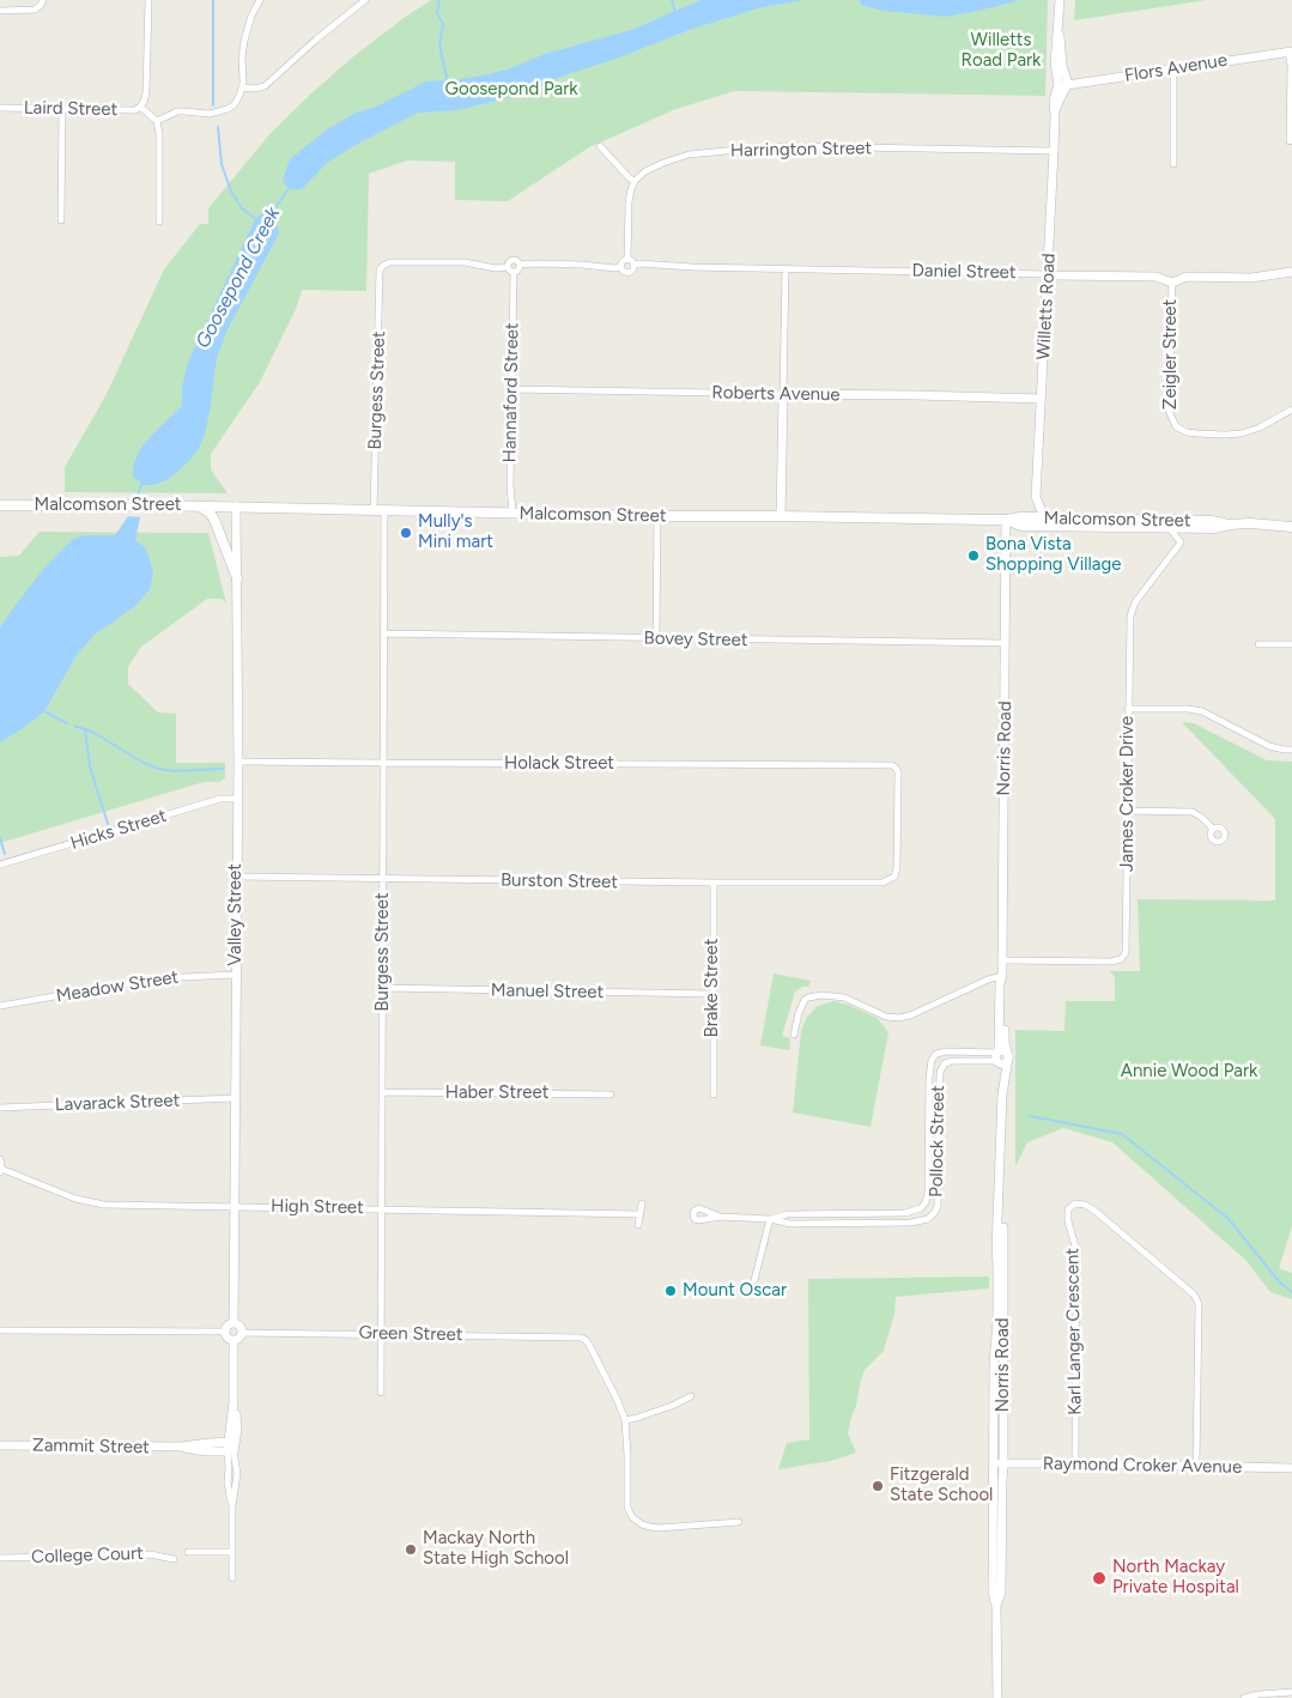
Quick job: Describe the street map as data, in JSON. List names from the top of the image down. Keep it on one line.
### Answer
{"streets":{"main road":["Malcomson Street"],"street":["Flors Avenue","Laird Street","Harrington Street","Daniel Street","Willetts Road","Zeigler Street","Burgess Street","Hannaford Street","Roberts Avenue","Bovey Street","Norris Road","Holack Street","James Croker Drive","Hicks Street","Burston Street","Valley Street","Meadow Street","Brake Street","Manuel Street","Haber Street","Lavarack Street","Pollock Street","High Street","Karl Langer Crescent","Green Street","Zammit Street","Raymond Croker Avenue","College Court"]},"crossings":[["Flors Avenue","Willetts Road"],["Harrington Street","Willetts Road"],["Daniel Street","Willetts Road"],["Daniel Street","Zeigler Street"],["Willetts Road","Roberts Avenue"],["Willetts Road","Malcomson Street"],["Burgess Street","Hannaford Street"],["Burgess Street","Malcomson Street"],["Burgess Street","Bovey Street"],["Burgess Street","Holack Street"],["Burgess Street","Burston Street"],["Burgess Street","Manuel Street"],["Burgess Street","Haber Street"],["Burgess Street","High Street"],["Burgess Street","Green Street"],["Hannaford Street","Roberts Avenue"],["Hannaford Street","Malcomson Street"],["Malcomson Street","Norris Road"],["Malcomson Street","James Croker Drive"],["Malcomson Street","Valley Street"],["Bovey Street","Norris Road"],["Norris Road","James Croker Drive"],["Norris Road","Pollock Street"],["Norris Road","Raymond Croker Avenue"],["Holack Street","Burston Street"],["Holack Street","Valley Street"],["Hicks Street","Valley Street"],["Burston Street","Valley Street"],["Burston Street","Brake Street"],["Valley Street","Meadow Street"],["Valley Street","Lavarack Street"],["Valley Street","High Street"],["Valley Street","Green Street"],["Brake Street","Manuel Street"],["Karl Langer Crescent","Raymond Croker Avenue"]],"water":["Goosepond Creek"],"parks":["Willetts Road Park","Goosepond Park","Annie Wood Park"],"places":["Mully's Mini mart","Bona Vista Shopping Village","Mount Oscar","Fitzgerald State School","Mackay North State High School","North Mackay Private Hospital"]}
